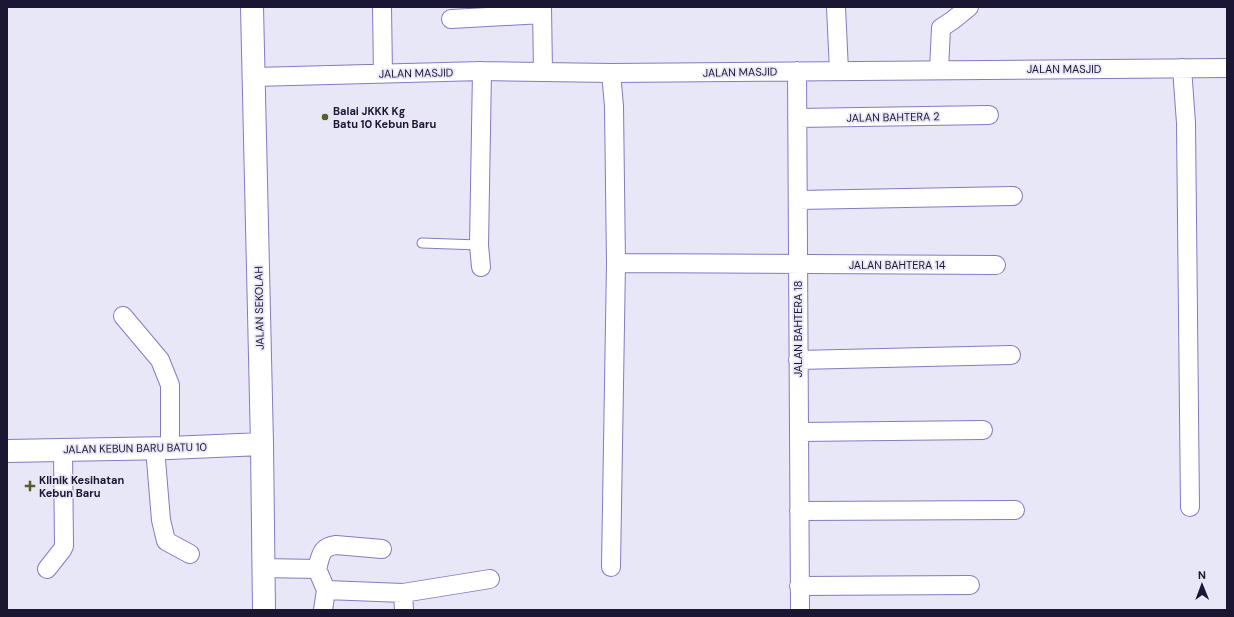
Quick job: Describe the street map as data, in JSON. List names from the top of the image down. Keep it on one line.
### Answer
{"streets":{"street":["JALAN MASJID","JALAN BAHTERA 2","JALAN BAHTERA 14","JALAN SEKOLAH","JALAN BAHTERA 18","JALAN KEBUN BARU BATU 10"]},"crossings":[["JALAN MASJID","JALAN SEKOLAH"],["JALAN MASJID","JALAN BAHTERA 18"],["JALAN BAHTERA 2","JALAN BAHTERA 18"],["JALAN BAHTERA 14","JALAN BAHTERA 18"],["JALAN SEKOLAH","JALAN KEBUN BARU BATU 10"]],"places":{"other":["Balai JKKK Kg Batu 10 Kebun Baru"],"health":["Klinik Kesihatan Kebun Baru"]},"north":"top"}
